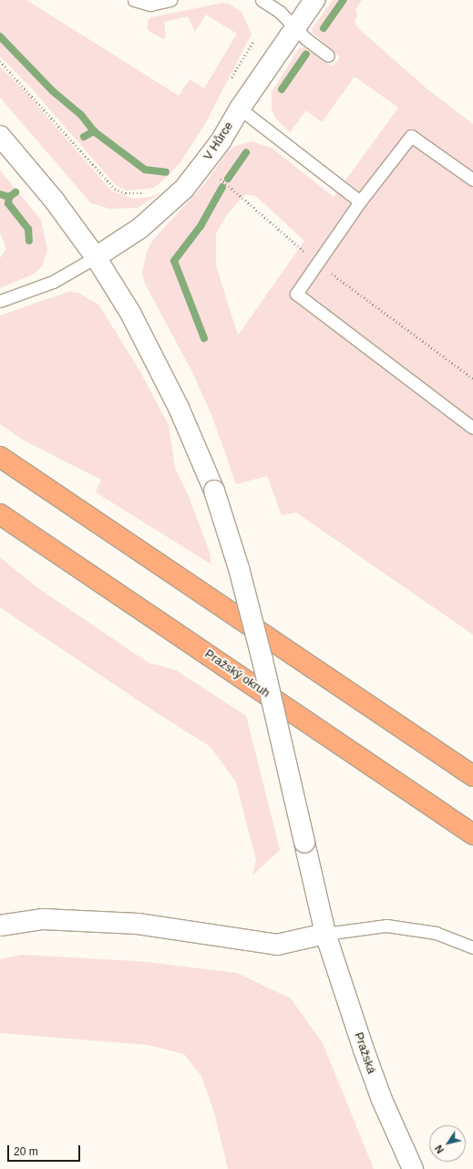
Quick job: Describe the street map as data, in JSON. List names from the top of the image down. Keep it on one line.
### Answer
{"streets":{"highway":["Pražský okruh"],"main road":["V Hůrce","Pražská"]},"crossings":[["V Hůrce","Pražská"]],"scale_bar":"20 m","north":"bottom left"}
